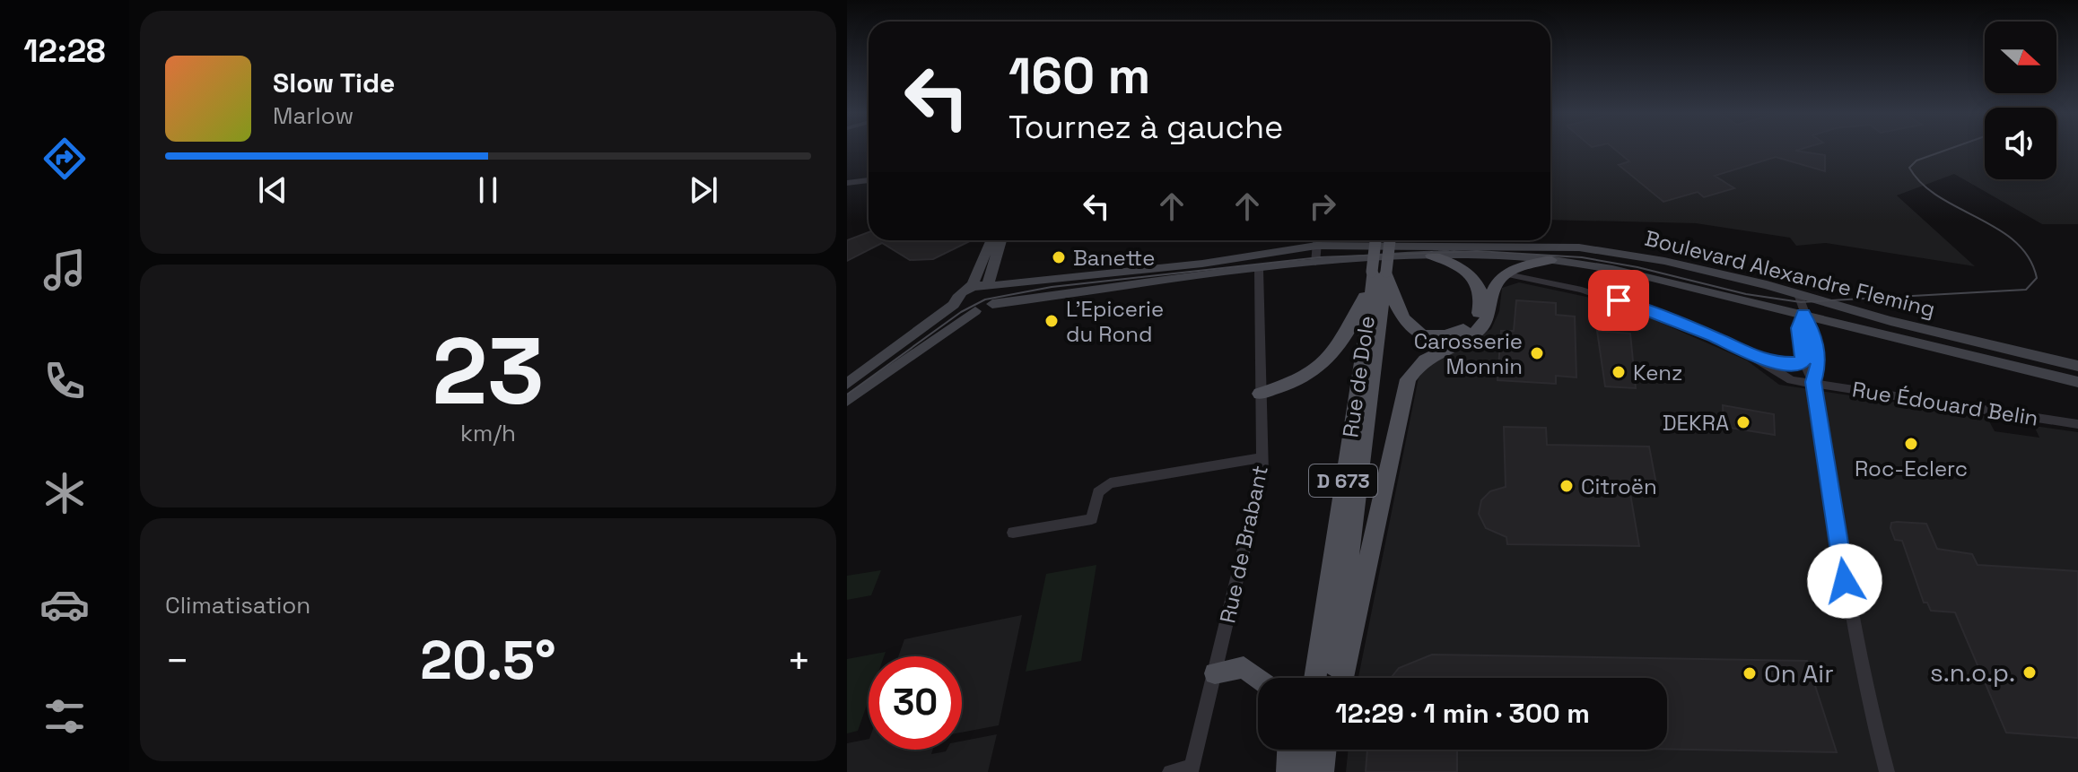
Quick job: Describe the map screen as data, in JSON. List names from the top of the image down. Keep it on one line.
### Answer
{"streets":{"main road":["Rue de Dole","D 673"],"street":["Boulevard Alexandre Fleming","Rue Édouard Belin","Rue de Brabant"]},"crossings":[["Boulevard Alexandre Fleming","Rue de Brabant"]],"places":["Banette","L'Epicerie du Rond","Carosserie Monnin","Kenz","DEKRA","Roc-Eclerc","Citroën","s.n.o.p.","On Air"],"north":"right","page":{"tabs":"12:28","turn":["160 m","Tournez à gauche"],"song":["Slow Tide","Marlow"],"tile":[["23","km/h"],"Climatisation"],"heat":["−","20.5°","+"],"limit":"30","trip":"12:29 · 1 min · 300 m"}}
